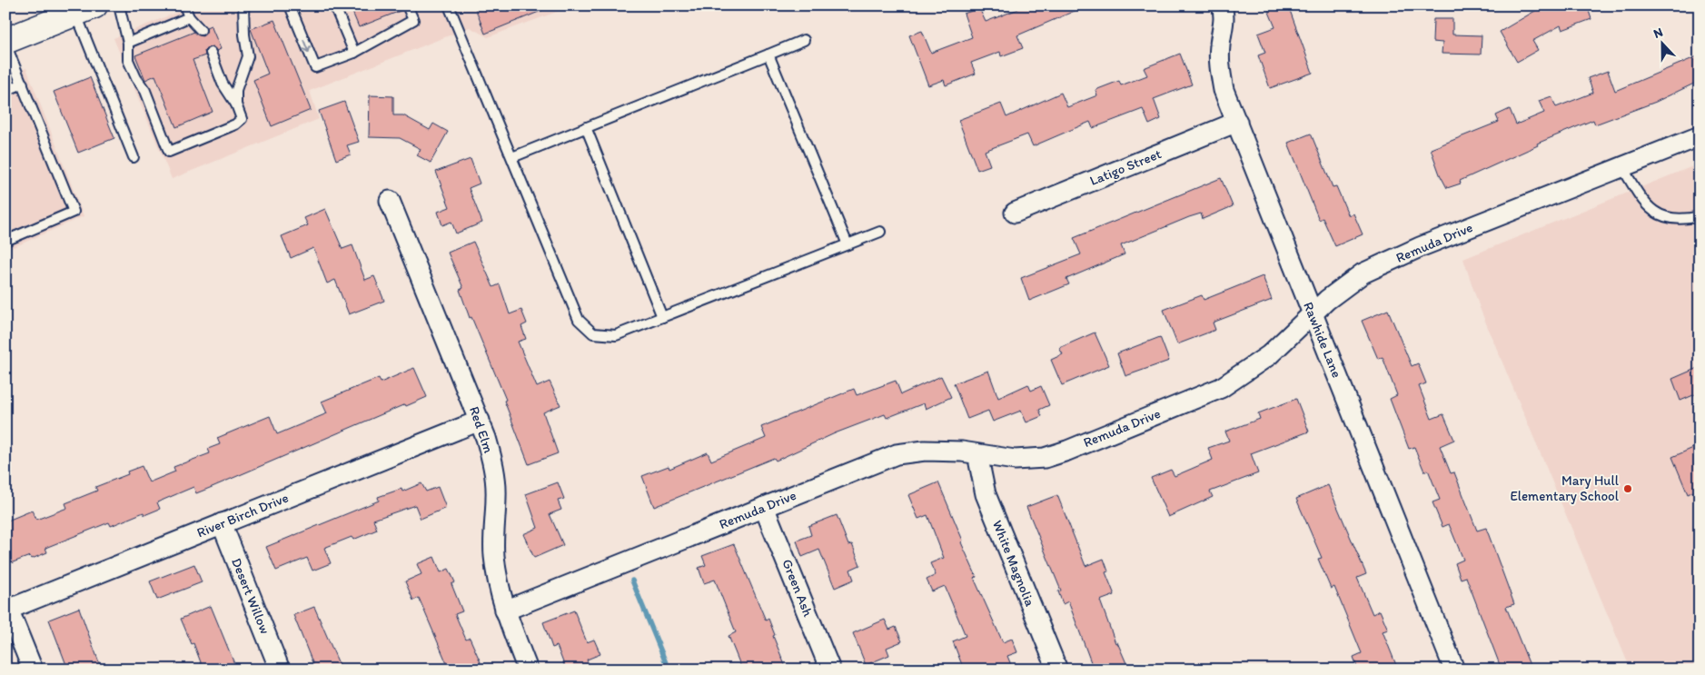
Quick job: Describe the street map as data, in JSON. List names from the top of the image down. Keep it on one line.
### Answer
{"streets":{"street":["Latigo Street","Remuda Drive","Rawhide Lane","Red Elm","River Birch Drive","White Magnolia","Green Ash","Desert Willow"]},"crossings":[["Latigo Street","Rawhide Lane"],["Remuda Drive","Rawhide Lane"],["Remuda Drive","Red Elm"],["Remuda Drive","White Magnolia"],["Remuda Drive","Green Ash"],["Red Elm","River Birch Drive"],["River Birch Drive","Desert Willow"]],"places":["Mary Hull Elementary School"],"north":"top"}
